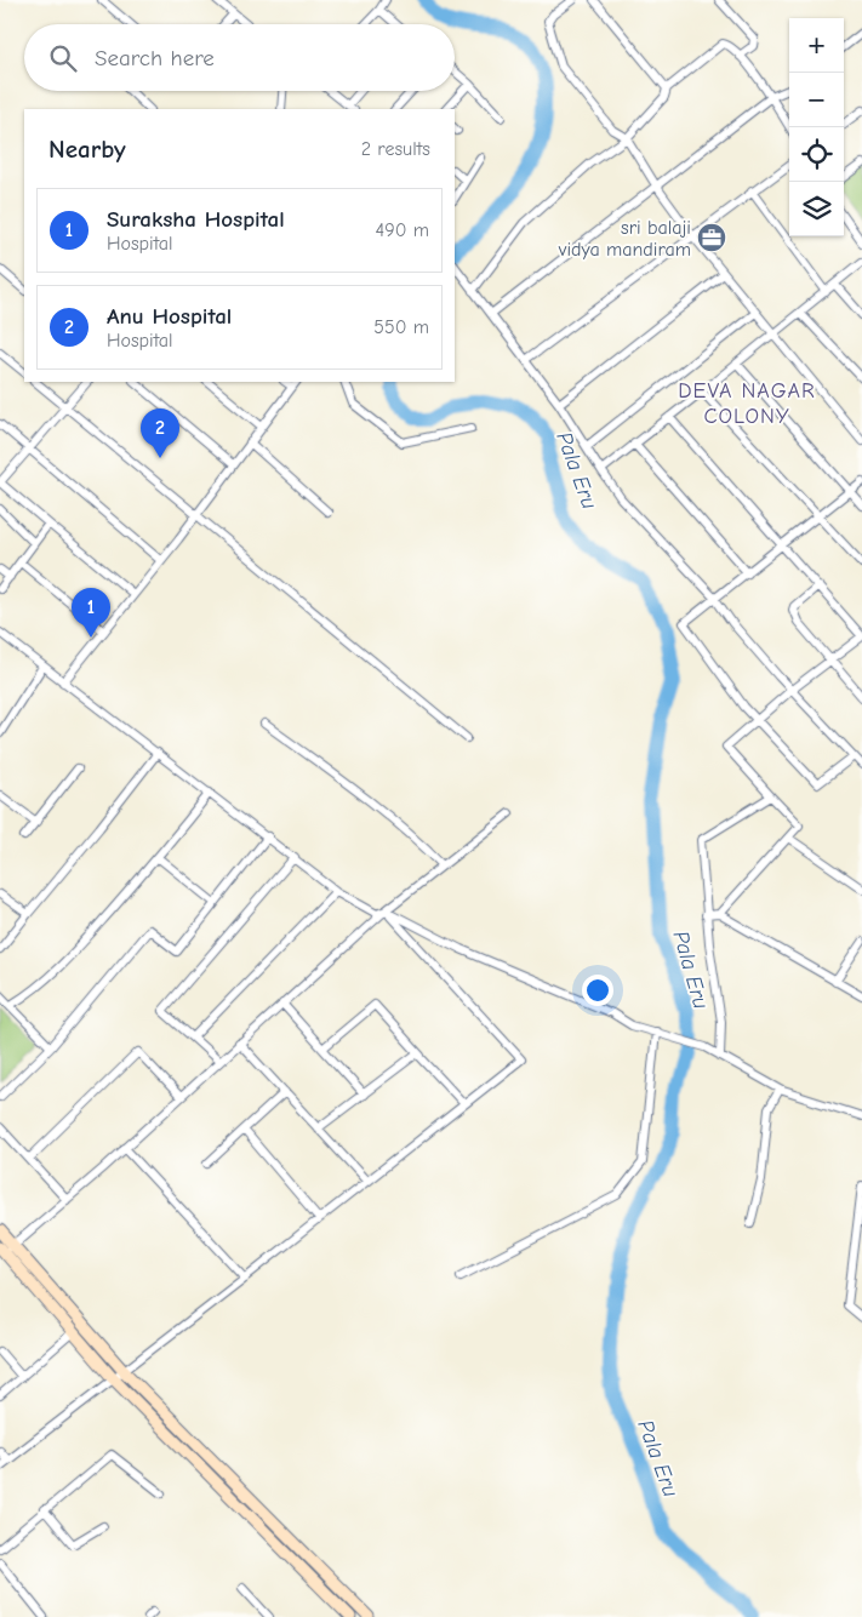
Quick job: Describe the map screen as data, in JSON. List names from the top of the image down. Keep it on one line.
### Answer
{"districts":["DEVA NAGAR COLONY"],"water":["Pala Eru"],"places":{"office":["sri balaji vidya mandiram"]},"page":{"map_buttons":["+","−"],"search":"Search here","heading":["Nearby","2 results"],"list":[{"mark":"1","name":"Suraksha Hospital","note":"Hospital","value":"490 m"},{"mark":"2","name":"Anu Hospital","note":"Hospital","value":"550 m"}],"pins":["2","1"]}}
